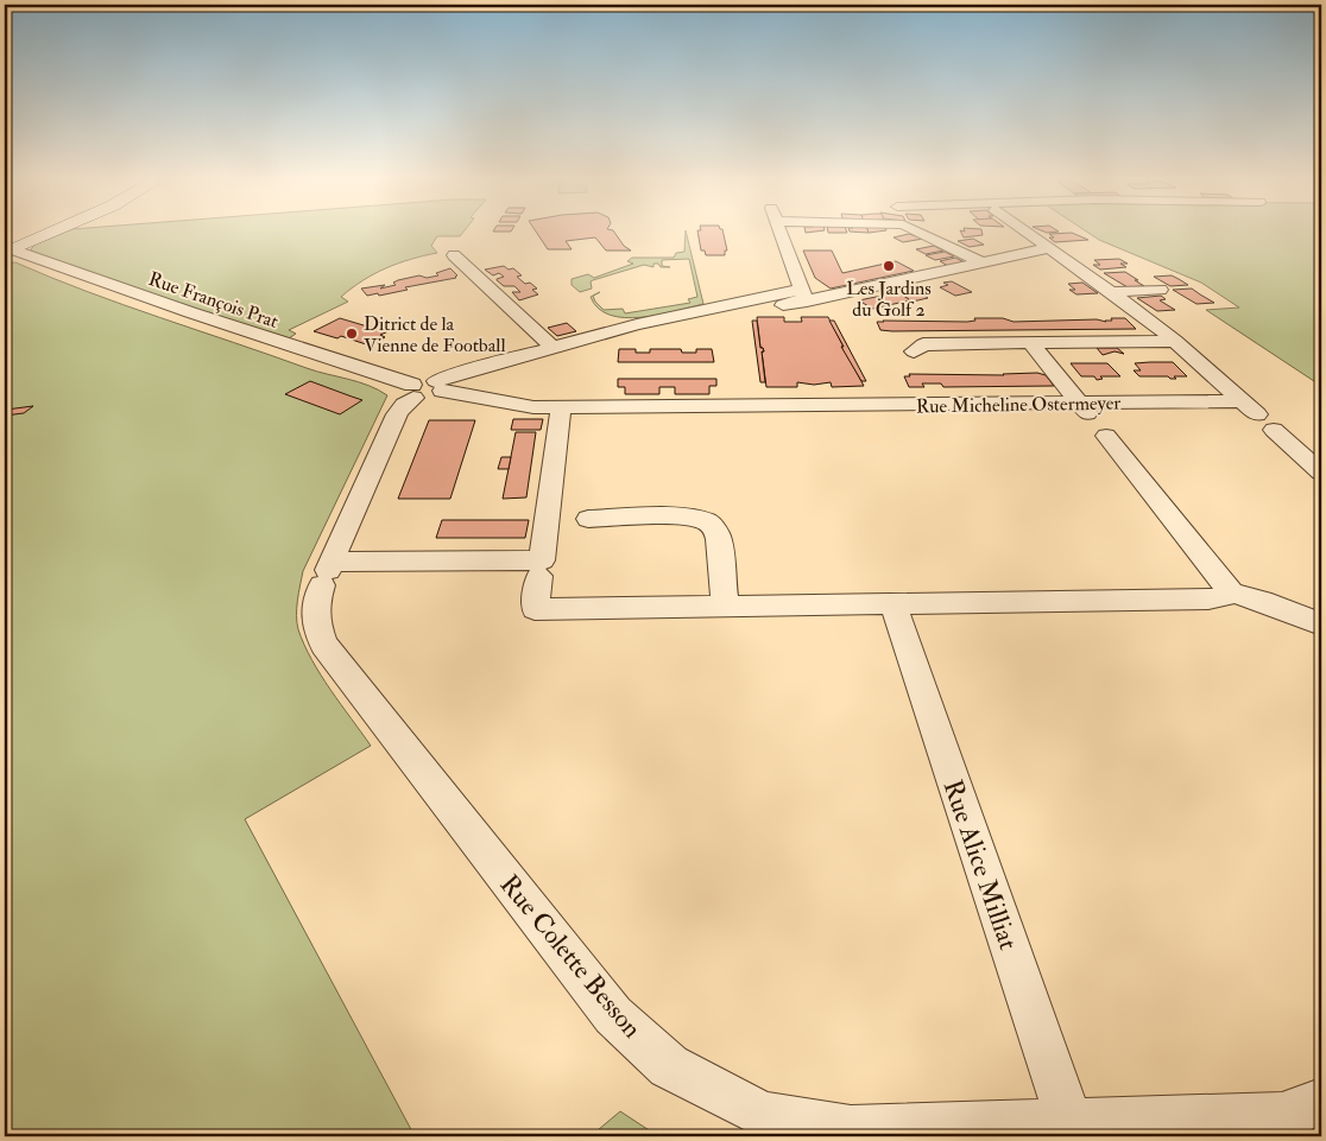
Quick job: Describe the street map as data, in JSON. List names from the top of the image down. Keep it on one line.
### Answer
{"streets":{"street":["Rue François Prat","Rue Micheline Ostermeyer","Rue Alice Milliat","Rue Colette Besson"]},"crossings":[["Rue François Prat","Rue Colette Besson"],["Rue Alice Milliat","Rue Colette Besson"]],"places":["Les Jardins du Golf 2","Ditrict de la Vienne de Football"]}
